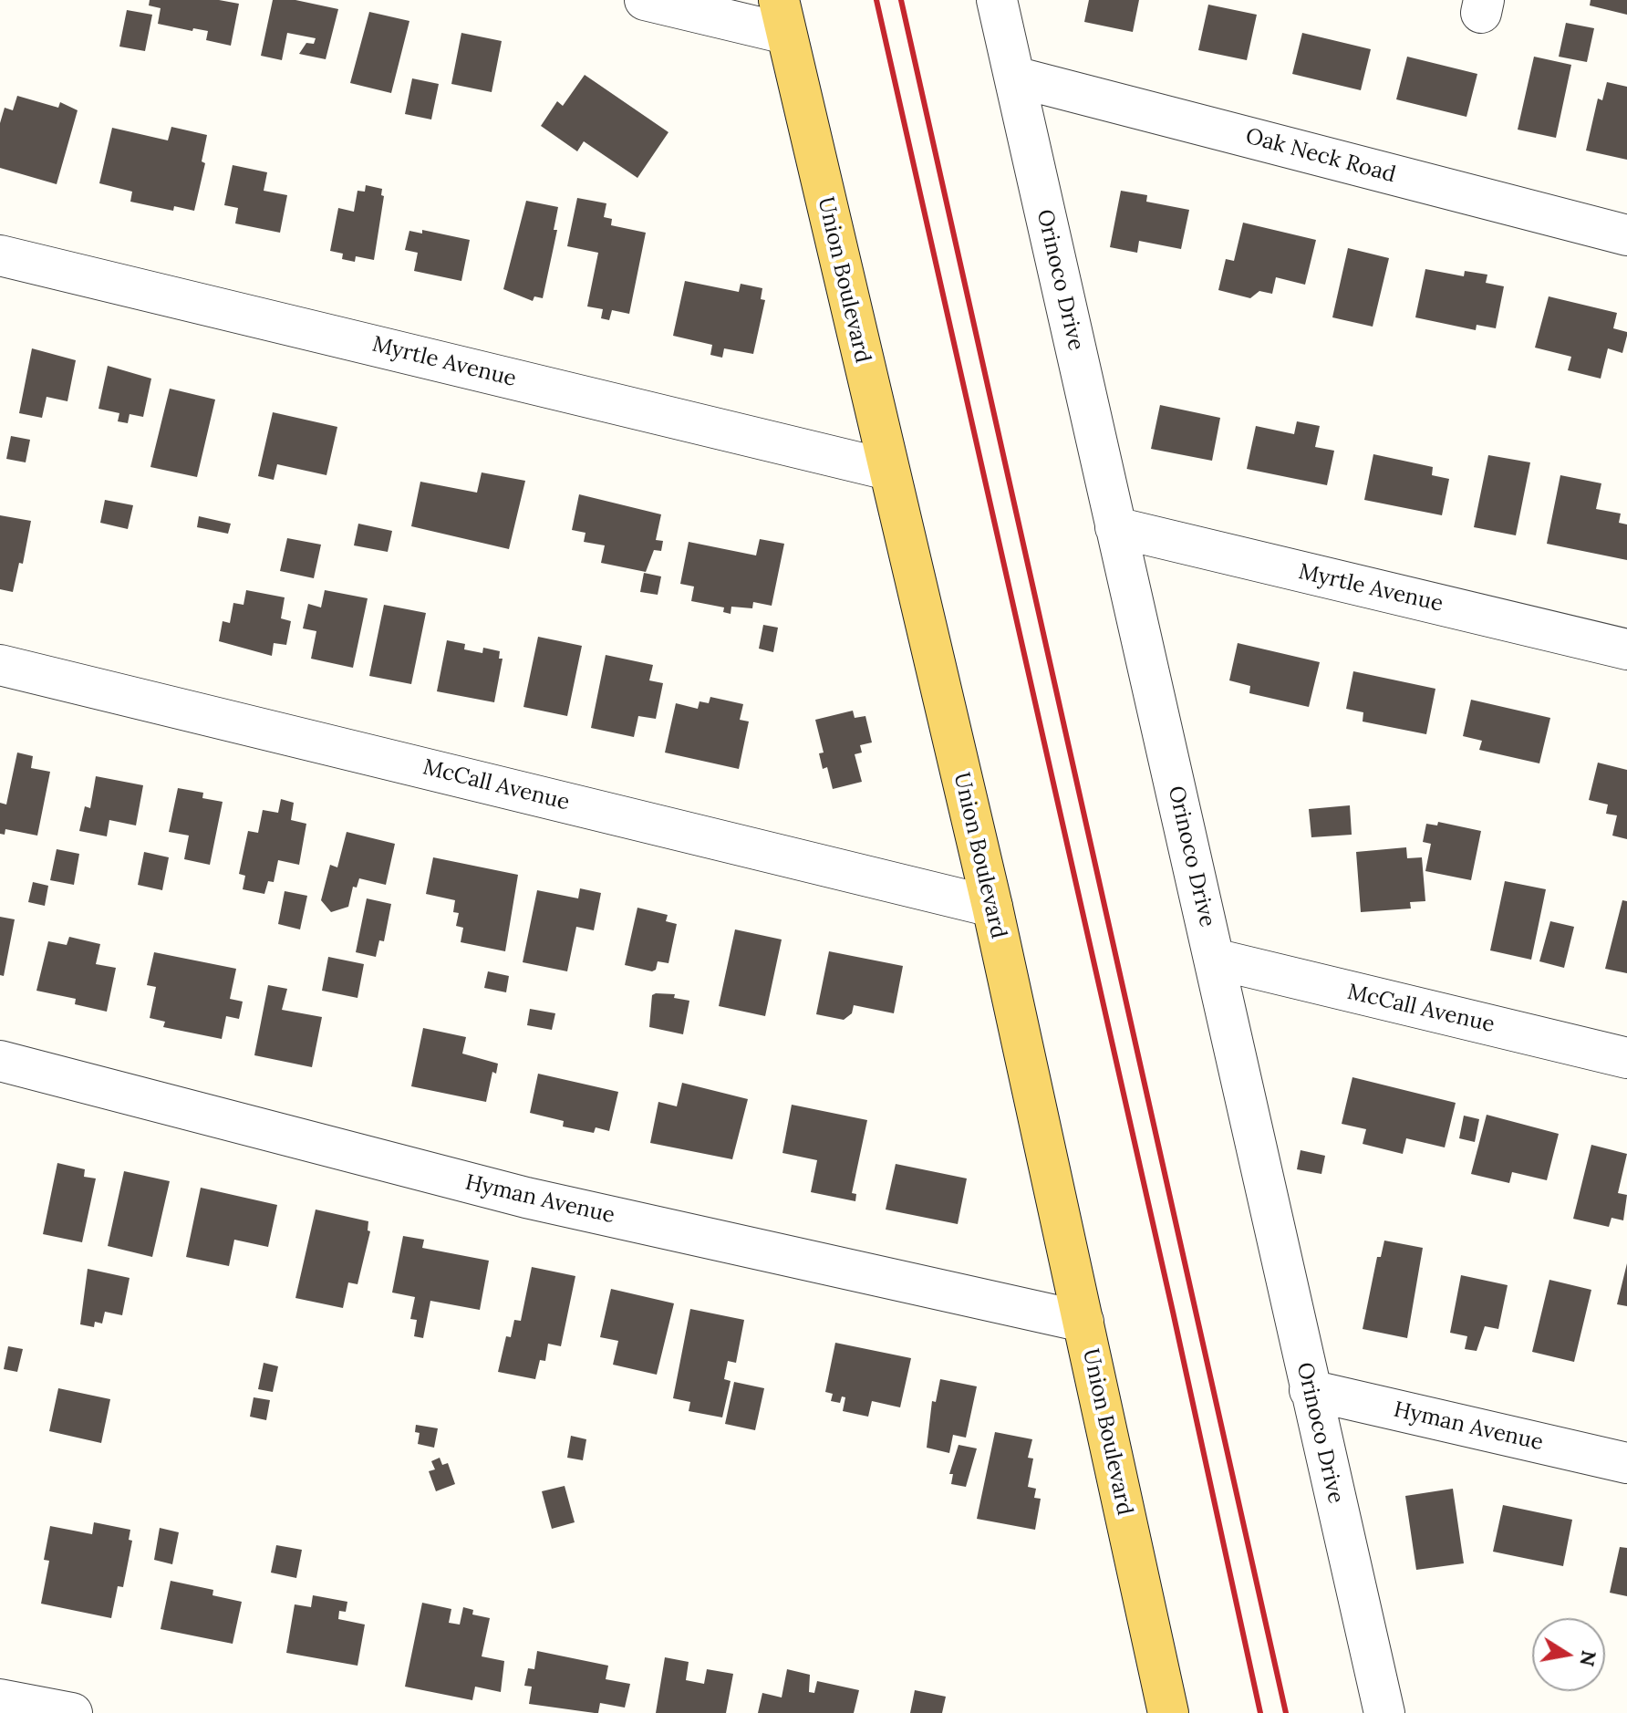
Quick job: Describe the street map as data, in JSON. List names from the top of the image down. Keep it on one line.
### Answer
{"streets":{"main road":["Union Boulevard"],"street":["Oak Neck Road","Orinoco Drive","Myrtle Avenue","McCall Avenue","Hyman Avenue"]},"crossings":[["Oak Neck Road","Orinoco Drive"],["Union Boulevard","Myrtle Avenue"],["Union Boulevard","McCall Avenue"],["Union Boulevard","Hyman Avenue"],["Orinoco Drive","Myrtle Avenue"],["Orinoco Drive","McCall Avenue"],["Orinoco Drive","Hyman Avenue"]],"north":"right"}
